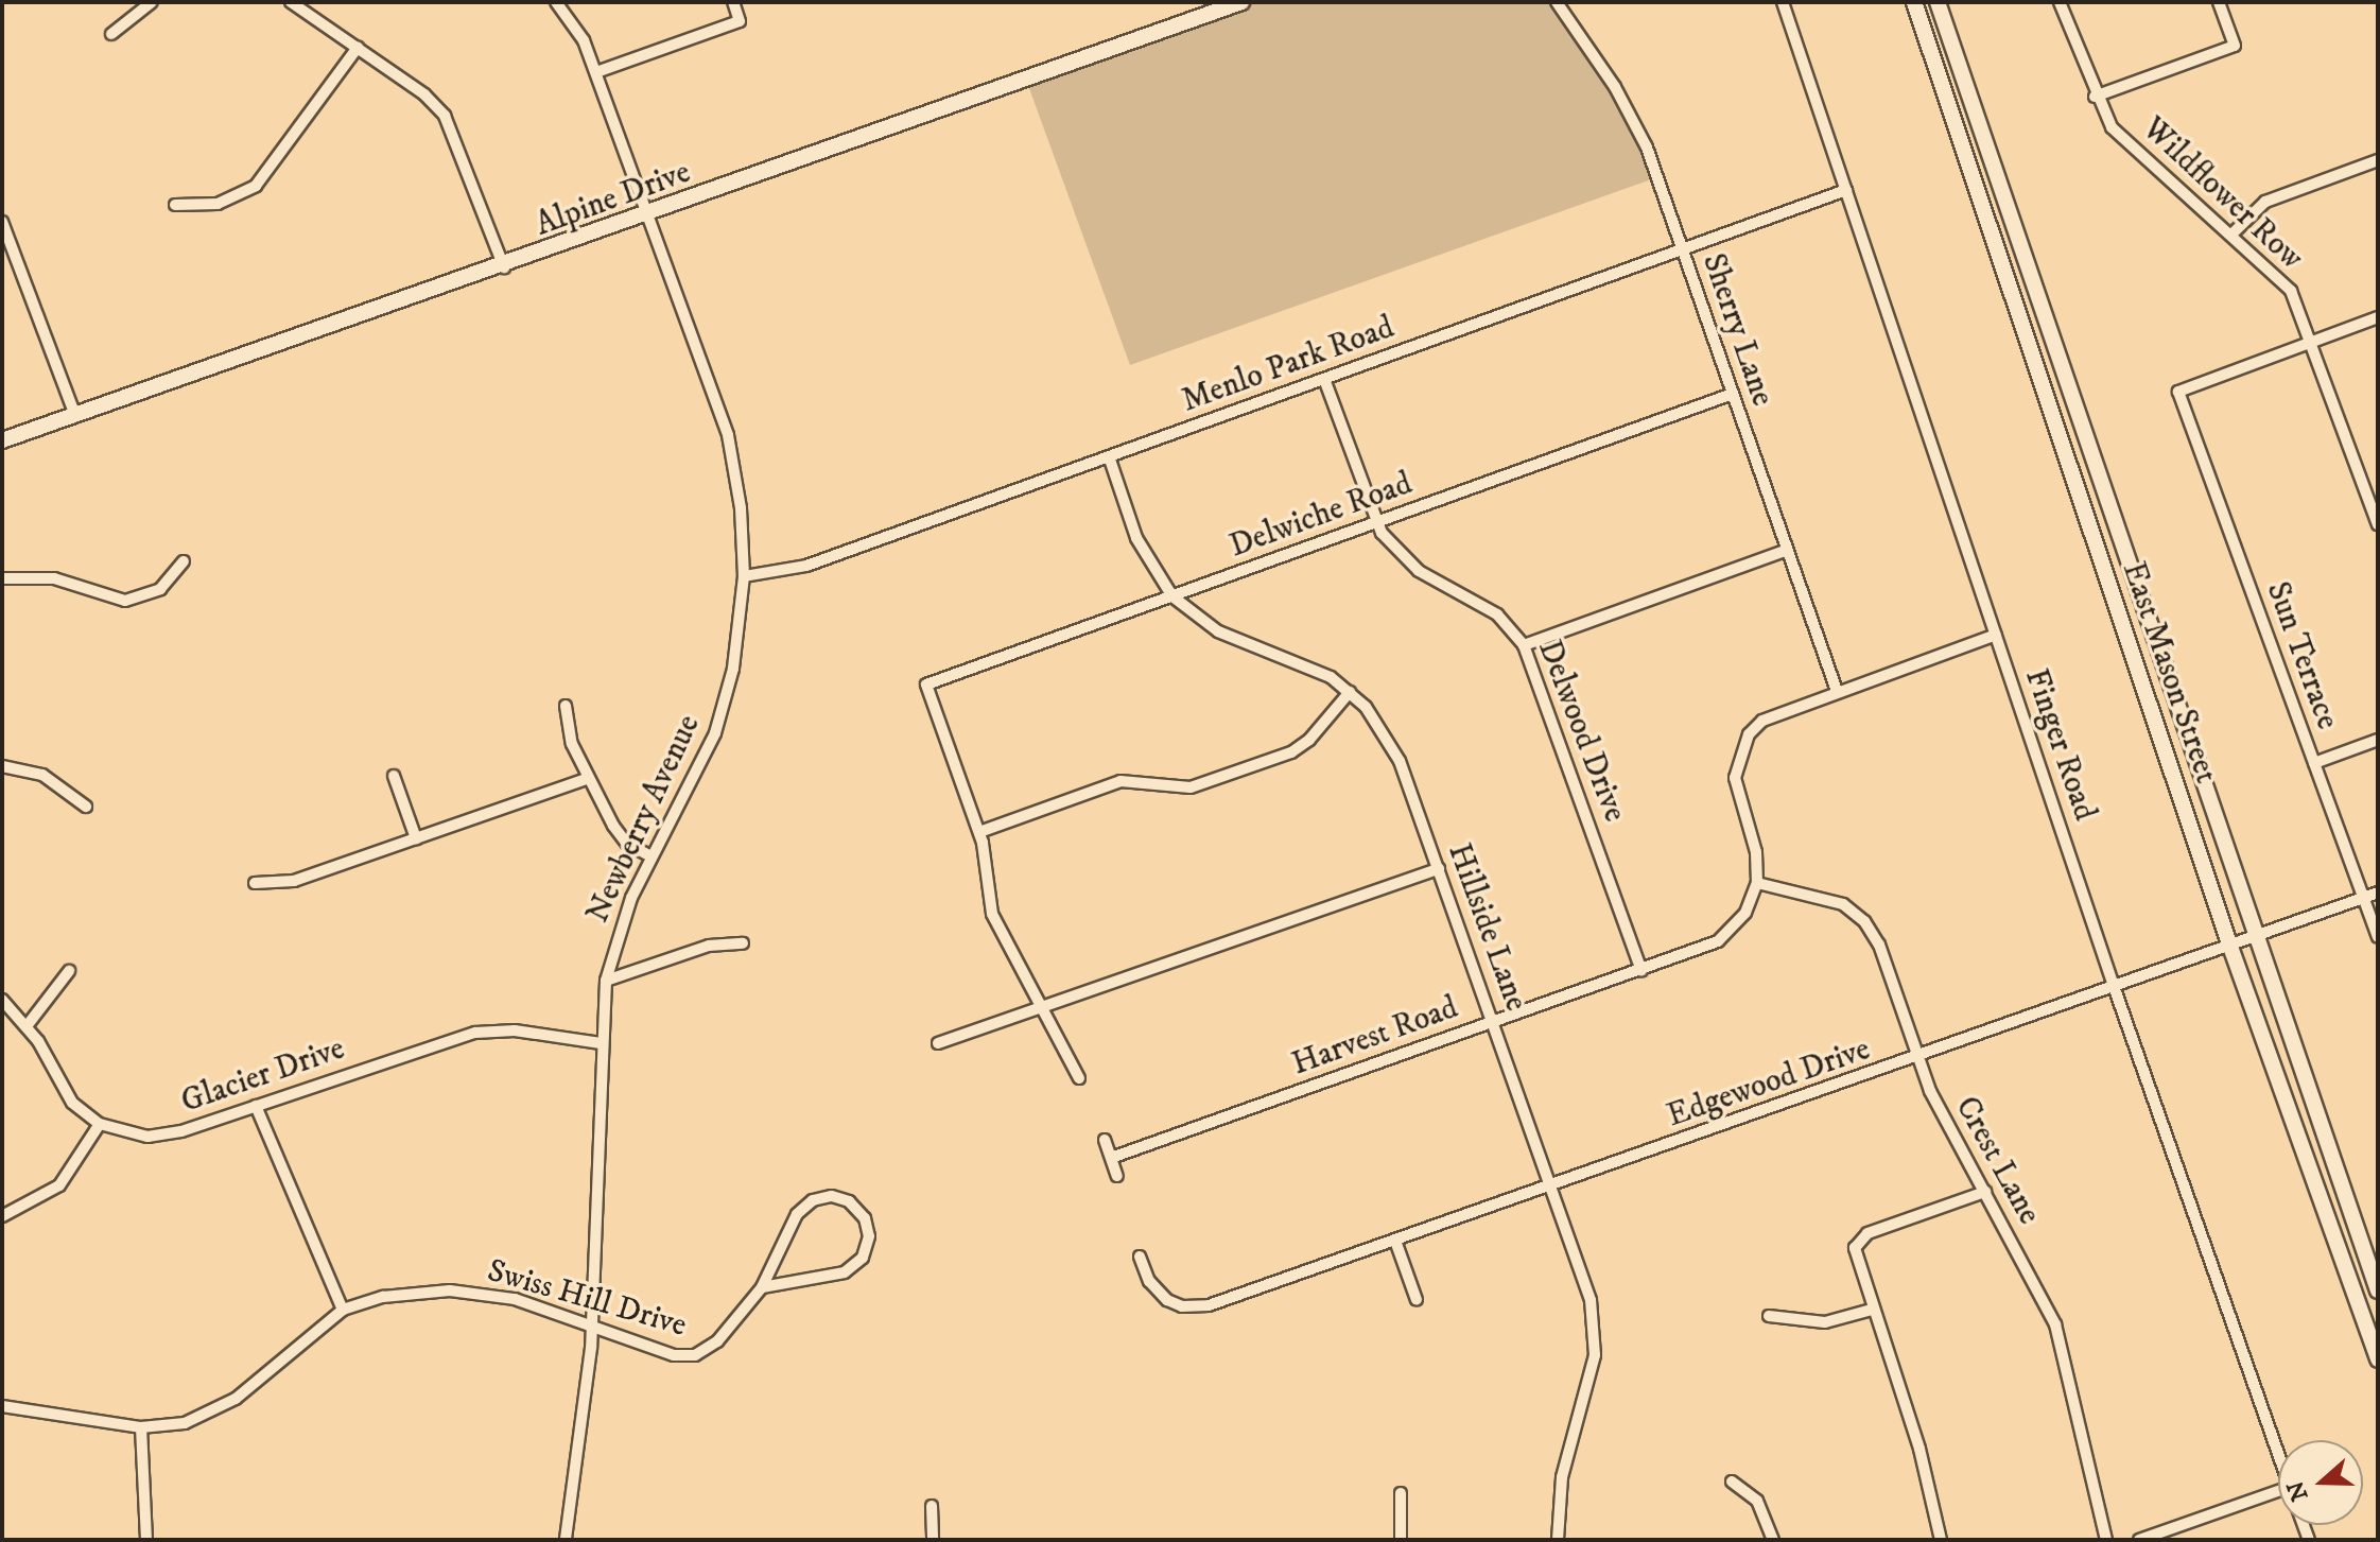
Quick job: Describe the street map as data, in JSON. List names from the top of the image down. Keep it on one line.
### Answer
{"streets":{"main road":["Alpine Drive","East Mason Street"],"street":["Wildflower Row","Sherry Lane","Menlo Park Road","Delwiche Road","Sun Terrace","Delwood Drive","Finger Road","Newberry Avenue","Hillside Lane","Harvest Road","Glacier Drive","Edgewood Drive","Crest Lane","Swiss Hill Drive"]},"crossings":[["Wildflower Row","Sun Terrace"],["Alpine Drive","Newberry Avenue"],["Sherry Lane","Menlo Park Road"],["Sherry Lane","Delwiche Road"],["Menlo Park Road","Delwood Drive"],["Menlo Park Road","Finger Road"],["Menlo Park Road","Newberry Avenue"],["Menlo Park Road","Hillside Lane"],["Delwiche Road","Delwood Drive"],["Delwiche Road","Hillside Lane"],["Sun Terrace","Edgewood Drive"],["East Mason Street","Edgewood Drive"],["Delwood Drive","Harvest Road"],["Finger Road","Edgewood Drive"],["Newberry Avenue","Glacier Drive"],["Newberry Avenue","Swiss Hill Drive"],["Hillside Lane","Harvest Road"],["Hillside Lane","Edgewood Drive"],["Harvest Road","Crest Lane"],["Edgewood Drive","Crest Lane"]],"north":"left"}
